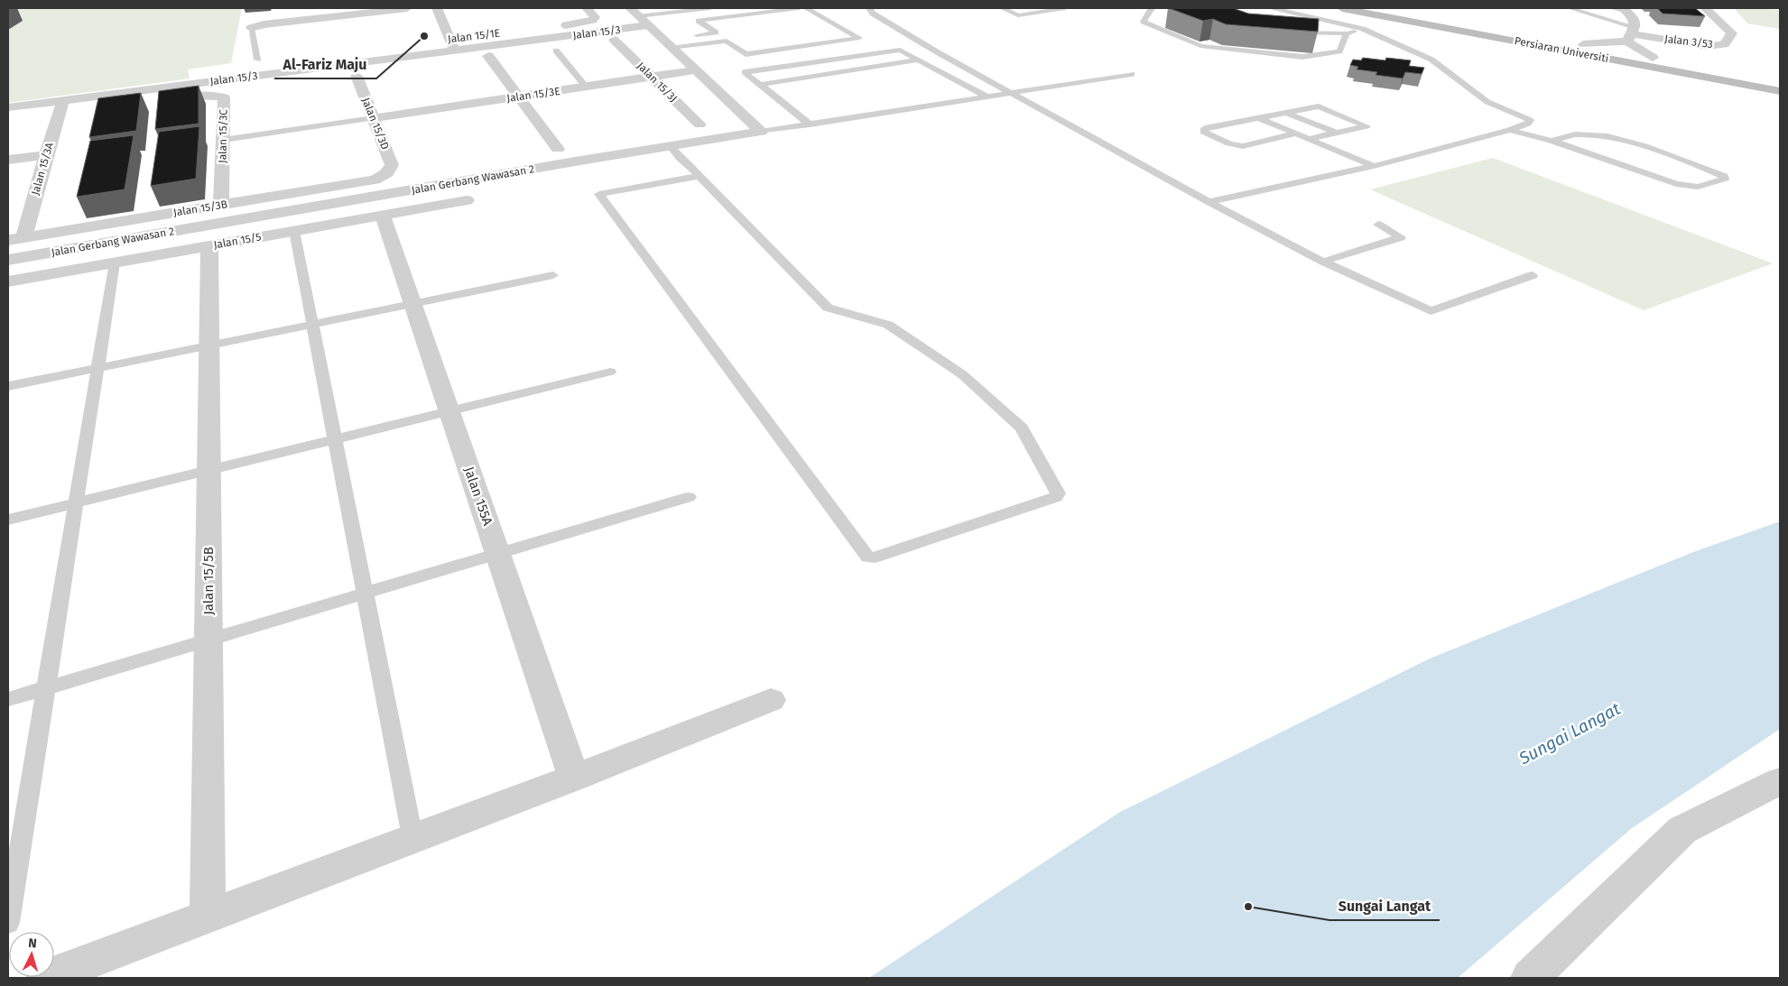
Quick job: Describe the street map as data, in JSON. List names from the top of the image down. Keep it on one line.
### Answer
{"streets":{"main road":["Persiaran Universiti"],"street":["Jalan 15/3","Jalan 15/1E","Jalan 3/53","Jalan 15/3J","Jalan 15/3E","Jalan 15/3D","Jalan 15/3C","Jalan 15/3A","Jalan Gerbang Wawasan 2","Jalan 15/3B","Jalan 15/5","Jalan 155A","Jalan 15/5B"]},"crossings":[["Jalan 15/3","Jalan 15/1E"],["Jalan 15/3","Jalan 15/3C"],["Jalan 15/3","Jalan 15/3A"],["Jalan 15/3J","Jalan 15/3E"],["Jalan 15/3E","Jalan 15/3D"],["Jalan 15/3D","Jalan 15/3B"],["Jalan 15/3C","Jalan 15/3A"],["Jalan 15/3C","Jalan 15/3B"],["Jalan 15/3A","Jalan 15/3B"],["Jalan 15/5","Jalan 155A"],["Jalan 15/5","Jalan 15/5B"]],"water":["Sungai Langat"],"places":["Al-Fariz Maju","Sungai Langat"],"north":"top"}
